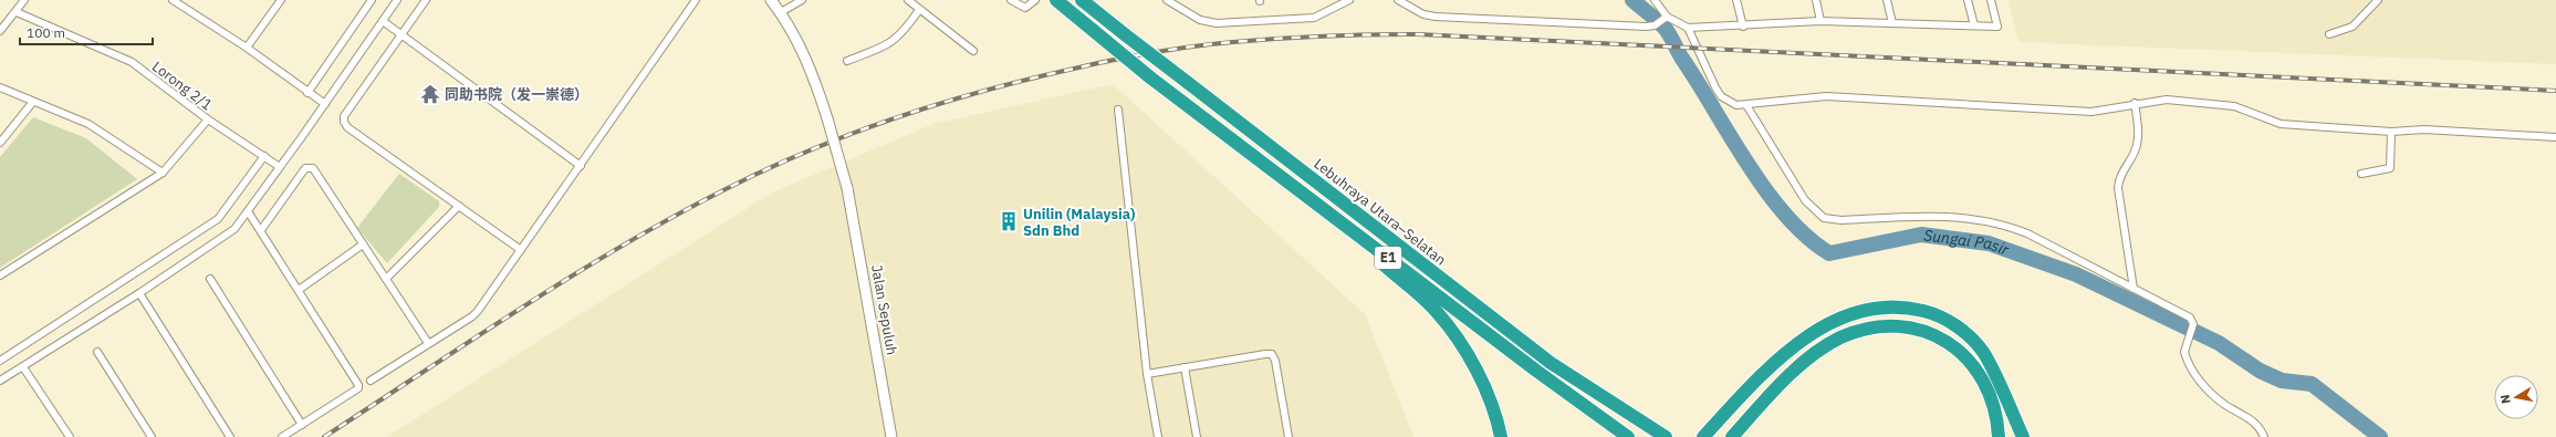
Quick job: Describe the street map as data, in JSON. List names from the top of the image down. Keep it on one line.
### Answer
{"streets":{"highway":["Lebuhraya Utara–Selatan","E1"],"main road":["Jalan Sepuluh"],"street":["Lorong 2/1"]},"water":["Sungai Pasir"],"places":{"temple":["同助书院（发一崇德）"],"building":["Unilin (Malaysia) Sdn Bhd"]},"scale_bar":"100 m","north":"left"}
